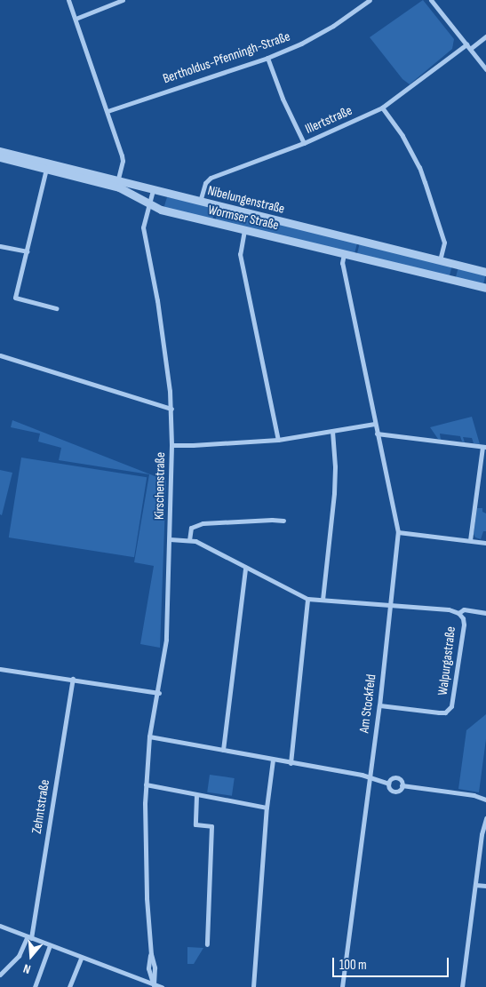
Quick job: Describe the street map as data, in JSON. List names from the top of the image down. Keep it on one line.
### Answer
{"streets":{"street":["Bertholdus-Pfenningh-Straße","Illertstraße","Nibelungenstraße","Wormser Straße","Kirschenstraße","Walpurgastraße","Am Stockfeld","Zehntstraße"]},"crossings":[["Illertstraße","Nibelungenstraße"],["Nibelungenstraße","Wormser Straße"],["Nibelungenstraße","Kirschenstraße"],["Wormser Straße","Kirschenstraße"],["Wormser Straße","Am Stockfeld"],["Walpurgastraße","Am Stockfeld"]],"scale_bar":"100 m","north":"bottom"}
